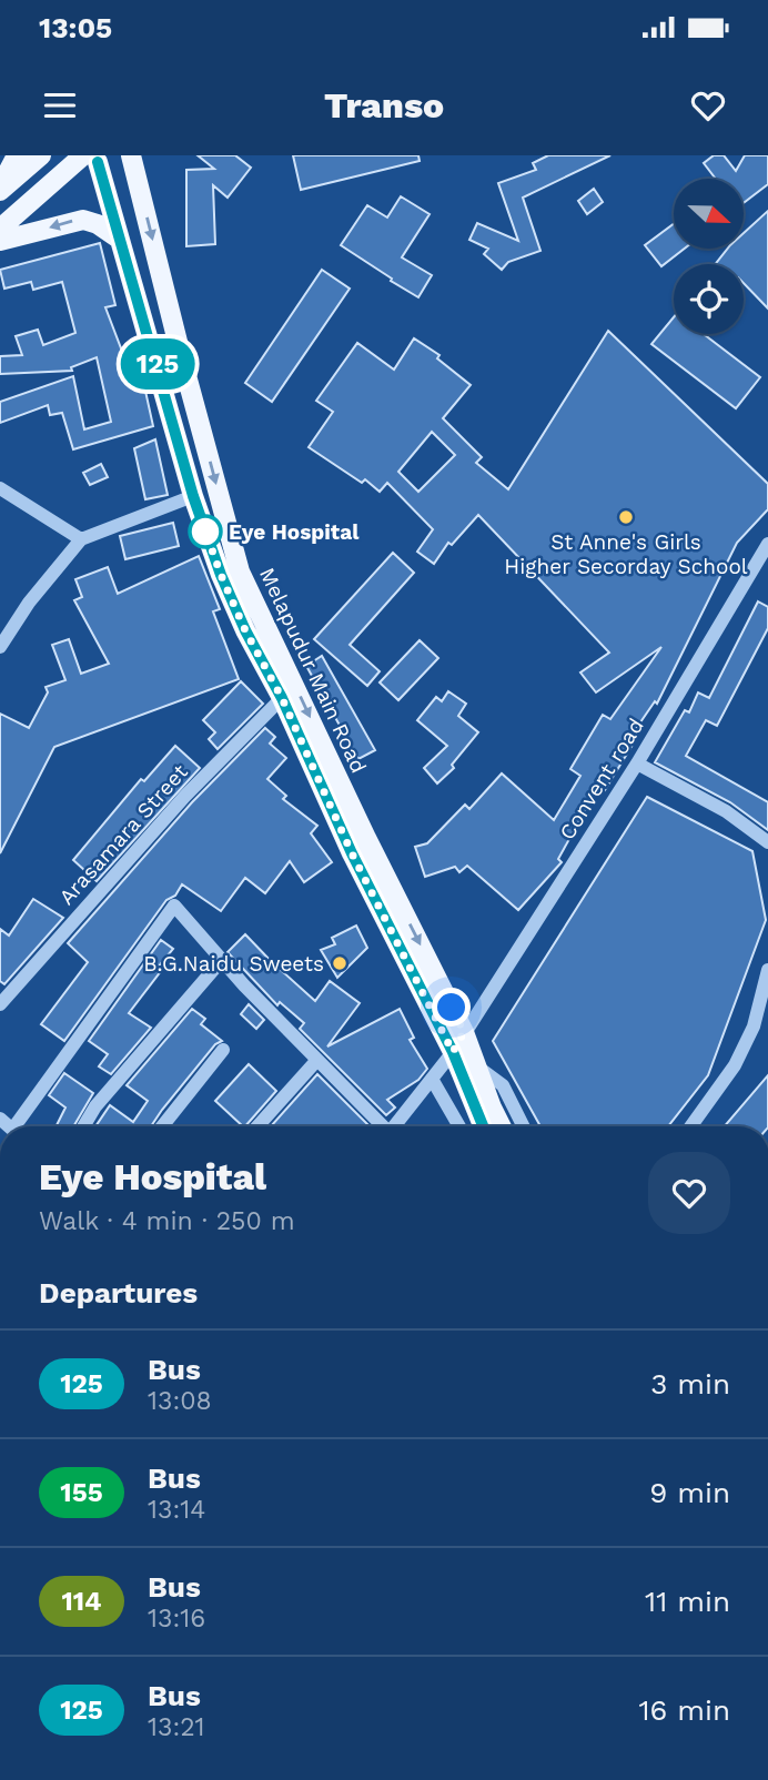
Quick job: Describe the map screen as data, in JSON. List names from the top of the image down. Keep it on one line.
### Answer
{"streets":{"main road":["Melapudur Main Road"],"street":["Convent road","Arasamara Street"]},"crossings":[["Melapudur Main Road","Convent road"],["Melapudur Main Road","Arasamara Street"]],"places":["St Anne's Girls Higher Secorday School","Eye Hospital","B.G.Naidu Sweets"],"lines":["bus line 125"],"north":"right","page":{"status":"13:05","header":"Transo","on_map":"125","heading":[["Eye Hospital","Walk · 4 min · 250 m"],"Departures"],"list":[{"mark":"125","name":"Bus","note":"13:08","value":"3 min"},{"mark":"155","name":"Bus","note":"13:14","value":"9 min"},{"mark":"114","name":"Bus","note":"13:16","value":"11 min"},{"mark":"125","name":"Bus","note":"13:21","value":"16 min"}]}}
